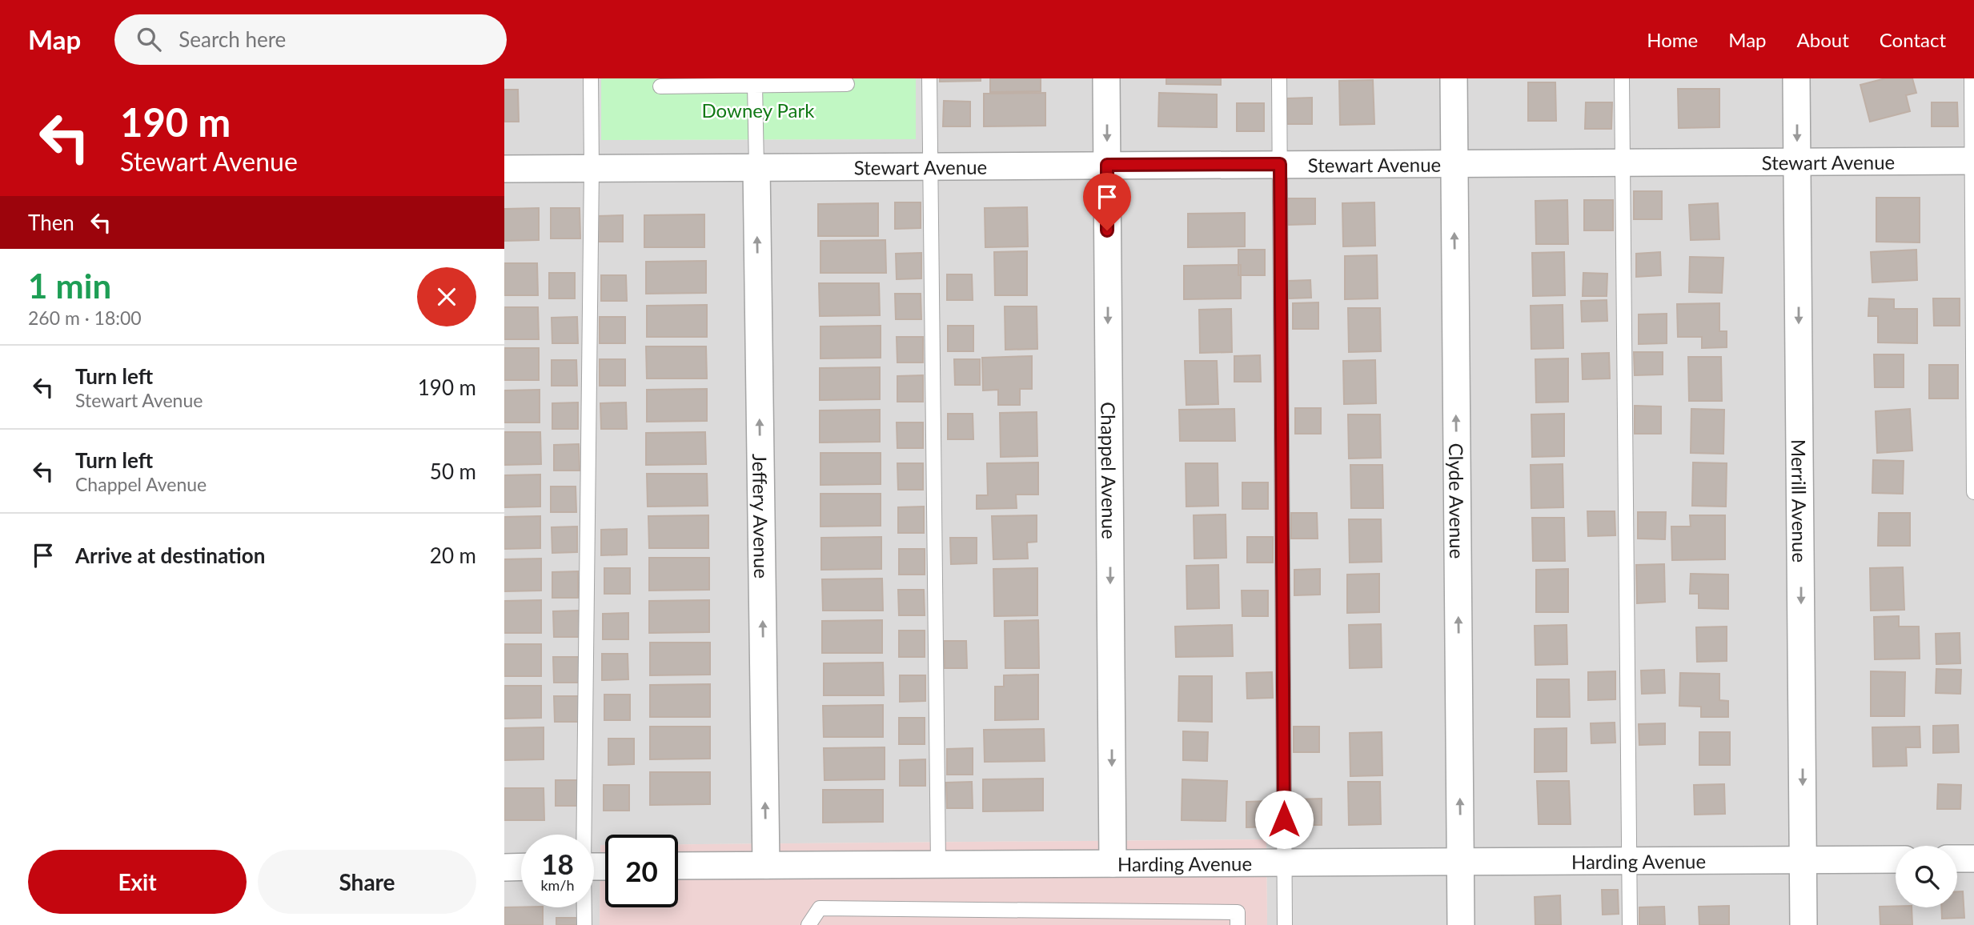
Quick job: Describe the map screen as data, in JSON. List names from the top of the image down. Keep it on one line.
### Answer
{"streets":{"street":["Stewart Avenue","Chappel Avenue","Clyde Avenue","Merrill Avenue","Jeffery Avenue","Harding Avenue"]},"crossings":[["Stewart Avenue","Chappel Avenue"],["Stewart Avenue","Clyde Avenue"],["Stewart Avenue","Merrill Avenue"],["Stewart Avenue","Jeffery Avenue"],["Chappel Avenue","Harding Avenue"],["Clyde Avenue","Harding Avenue"],["Merrill Avenue","Harding Avenue"],["Jeffery Avenue","Harding Avenue"]],"one_way":["Chappel Avenue","Clyde Avenue","Merrill Avenue","Jeffery Avenue"],"parks":["Downey Park"],"page":{"header":"Map","search":"Search here","nav":["Home","Map","About","Contact"],"turn":["190 m","Stewart Avenue"],"then":"Then","heading":["1 min","260 m · 18:00"],"list":[{"name":"Turn left","note":"Stewart Avenue","value":"190 m"},{"name":"Turn left","note":"Chappel Avenue","value":"50 m"},{"name":"Arrive at destination","value":"20 m"}],"speed":"18 km/h","limit":"20","buttons":["Exit","Share"]}}
